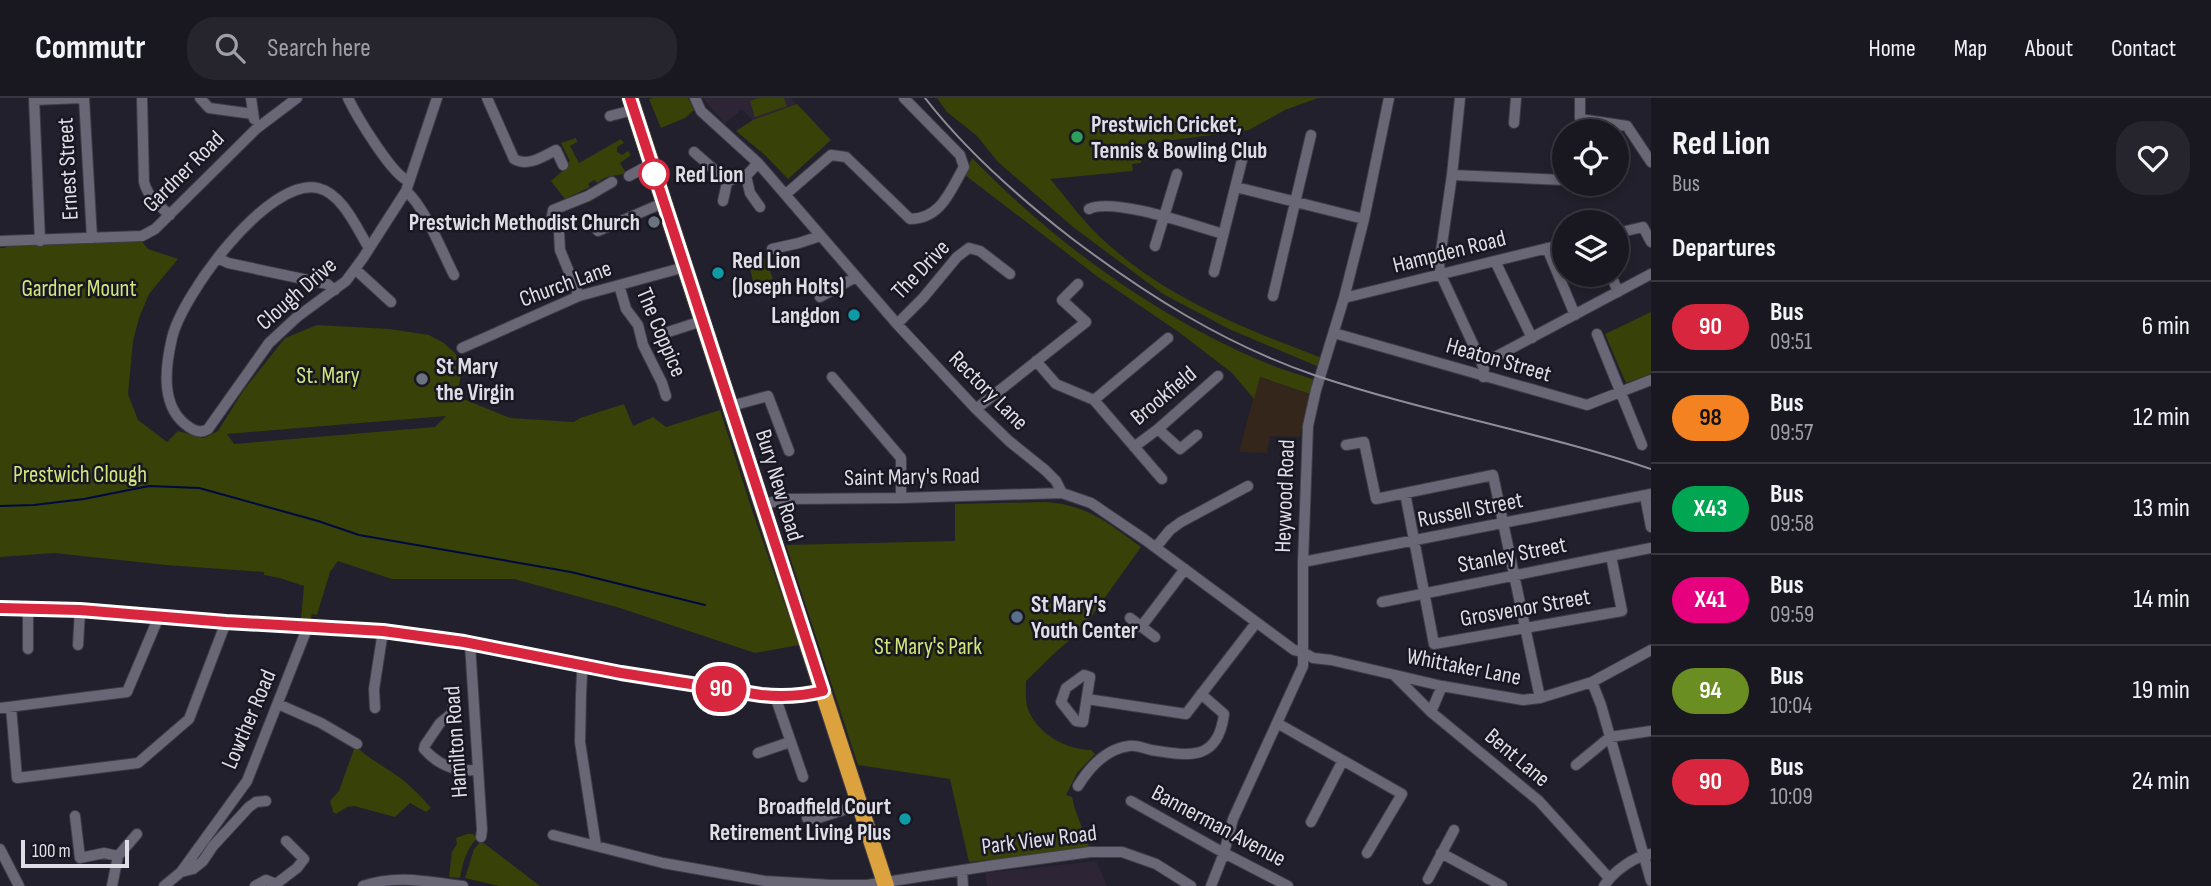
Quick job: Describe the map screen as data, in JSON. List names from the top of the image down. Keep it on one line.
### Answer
{"streets":{"highway":["Bury New Road"],"street":["Ernest Street","Gardner Road","Hampden Road","The Drive","Church Lane","Clough Drive","The Coppice","Heaton Street","Rectory Lane","Brookfield","Saint Mary's Road","Heywood Road","Russell Street","Stanley Street","Grosvenor Street","Whittaker Lane","Lowther Road","Hamilton Road","Bent Lane","Bannerman Avenue","Park View Road"]},"crossings":[["Ernest Street","Gardner Road"],["Hampden Road","Heywood Road"],["The Drive","Rectory Lane"],["Church Lane","The Coppice"],["Church Lane","Bury New Road"],["Heaton Street","Heywood Road"],["Rectory Lane","Saint Mary's Road"],["Saint Mary's Road","Bury New Road"],["Bury New Road","Park View Road"],["Heywood Road","Russell Street"],["Heywood Road","Whittaker Lane"],["Heywood Road","Bannerman Avenue"],["Stanley Street","Grosvenor Street"],["Whittaker Lane","Bent Lane"]],"parks":["Gardner Mount","St. Mary","Prestwich Clough","St Mary's Park"],"places":["Prestwich Cricket, Tennis & Bowling Club","Red Lion","Prestwich Methodist Church","Red Lion (Joseph Holts)","Langdon","St Mary the Virgin","St Mary's Youth Center","Broadfield Court Retirement Living Plus"],"lines":["bus line 90"],"scale_bar":"100 m","page":{"header":"Commutr","search":"Search here","nav":["Home","Map","About","Contact"],"on_map":"90","heading":[["Red Lion","Bus"],"Departures"],"list":[{"mark":"90","name":"Bus","note":"09:51","value":"6 min"},{"mark":"98","name":"Bus","note":"09:57","value":"12 min"},{"mark":"X43","name":"Bus","note":"09:58","value":"13 min"},{"mark":"X41","name":"Bus","note":"09:59","value":"14 min"},{"mark":"94","name":"Bus","note":"10:04","value":"19 min"},{"mark":"90","name":"Bus","note":"10:09","value":"24 min"}],"scale":"100 m"}}
